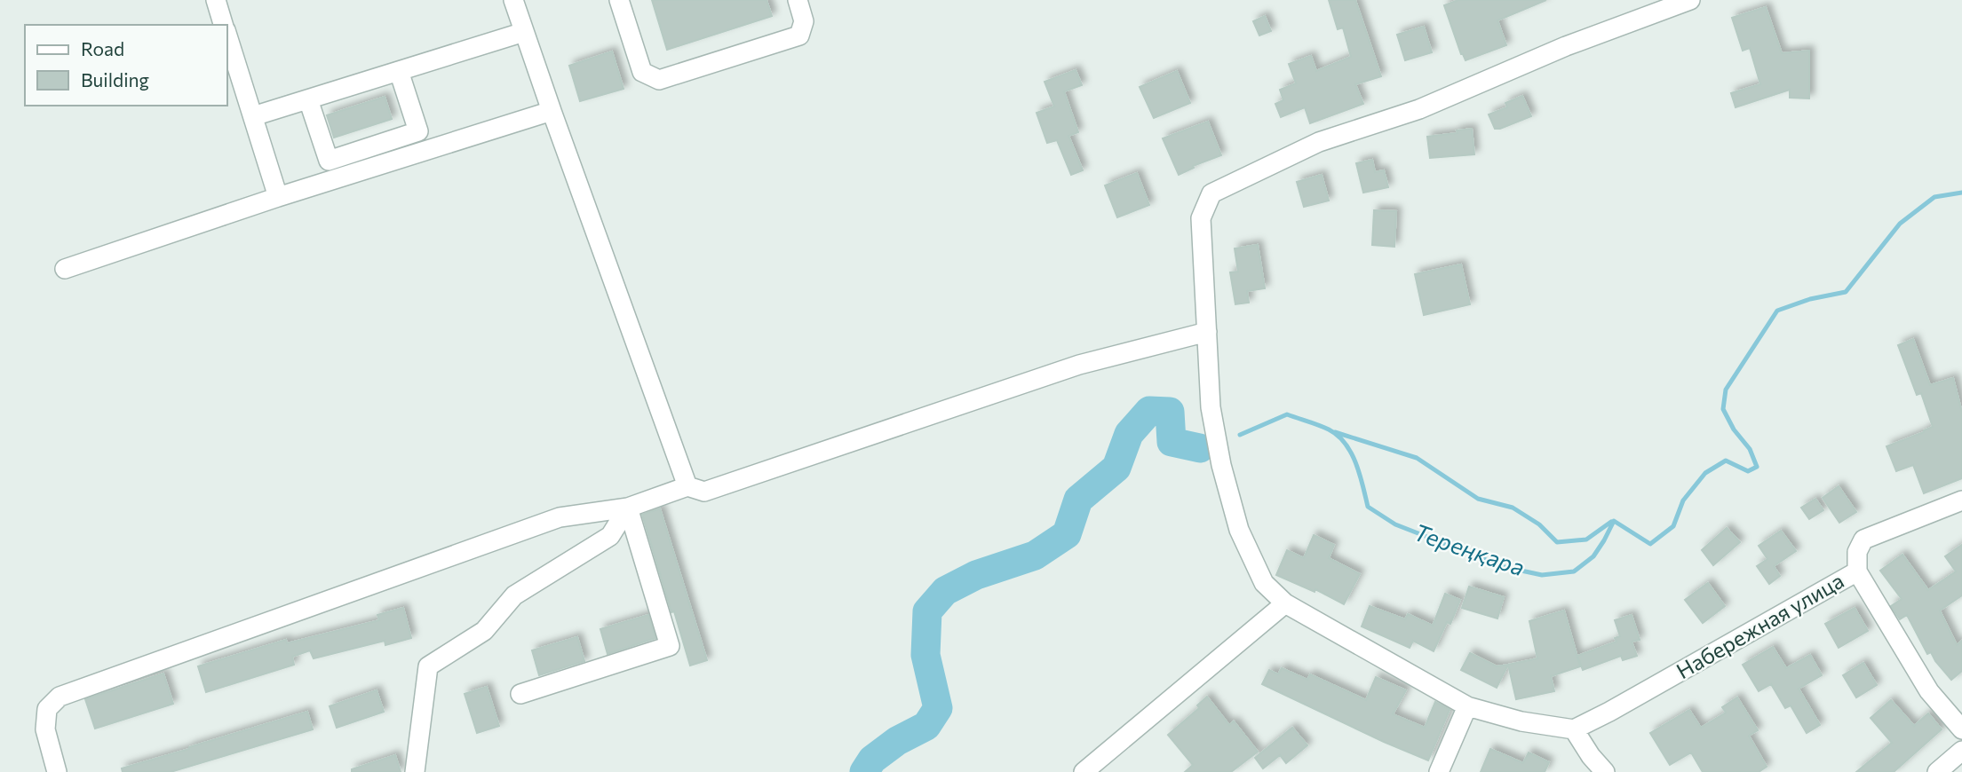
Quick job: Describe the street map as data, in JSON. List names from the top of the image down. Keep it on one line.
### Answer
{"streets":{"street":["Набережная улица"]},"water":["Тереңқара"],"legend":["Road","Building"]}
